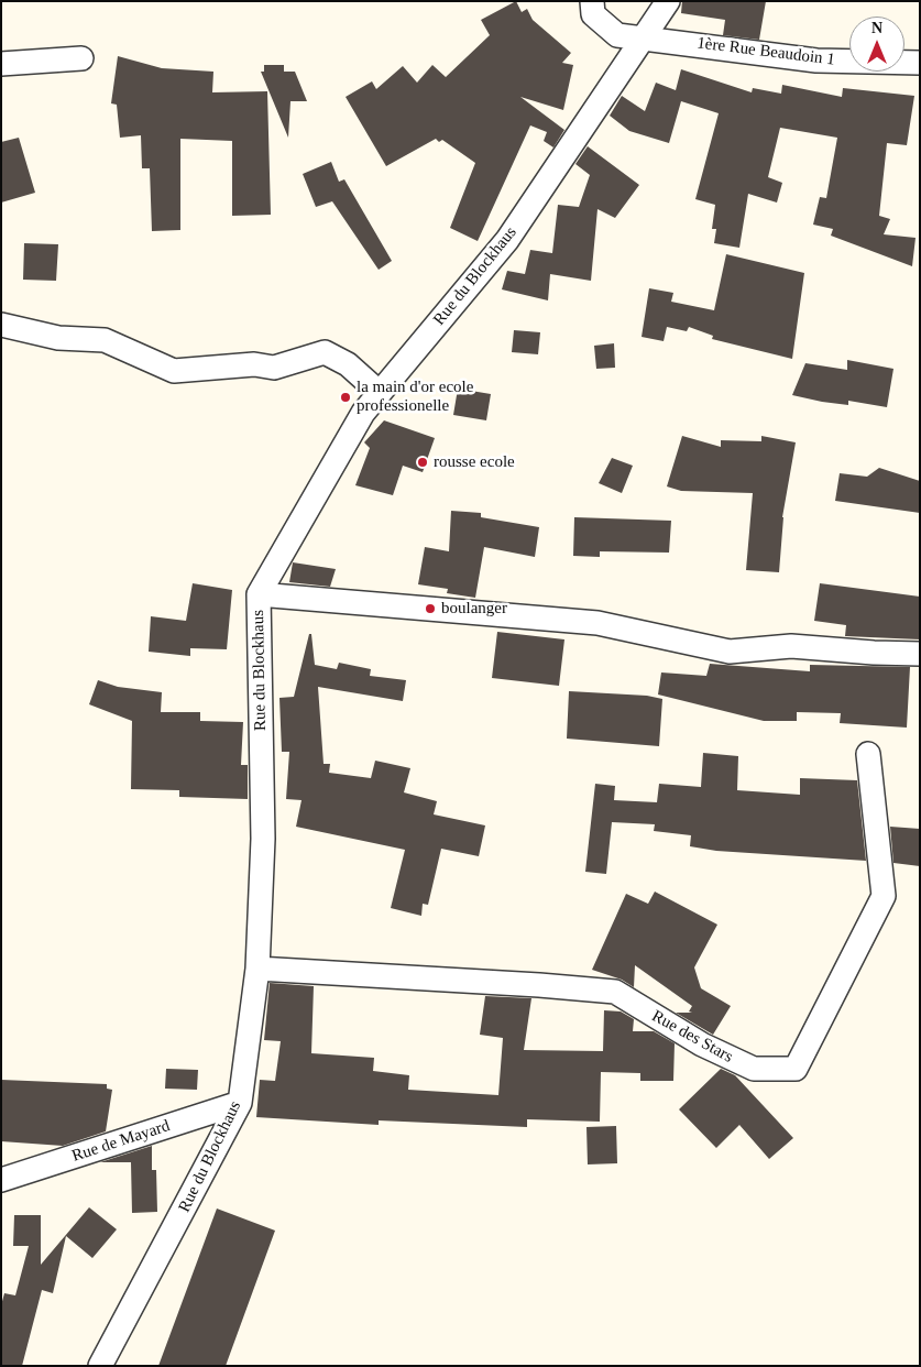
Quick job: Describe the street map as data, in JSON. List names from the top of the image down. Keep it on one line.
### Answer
{"streets":{"street":["1ère Rue Beaudoin 1","Rue du Blockhaus","Rue des Stars","Rue de Mayard"]},"crossings":[["1ère Rue Beaudoin 1","Rue du Blockhaus"],["Rue du Blockhaus","Rue des Stars"],["Rue du Blockhaus","Rue de Mayard"]],"places":["la main d'or ecole professionelle","rousse ecole","boulanger"],"north":"top"}
